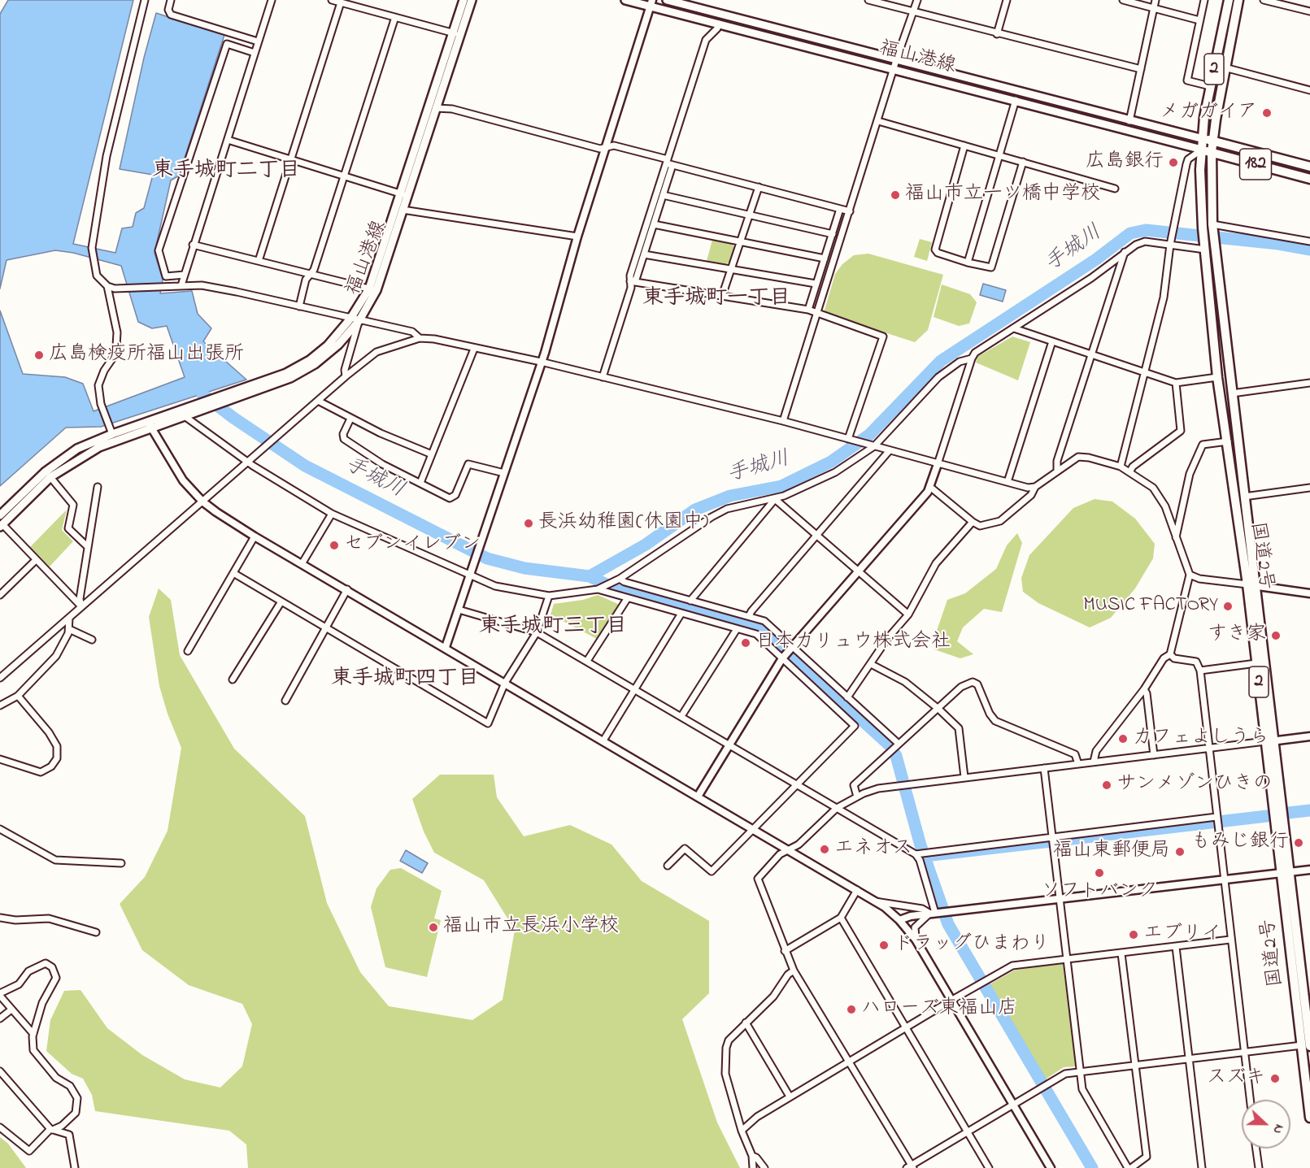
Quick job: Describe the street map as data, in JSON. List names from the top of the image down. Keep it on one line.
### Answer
{"streets":{"highway":["2","182","国道2号"],"main road":["福山港線"]},"crossings":[["福山港線","182"],["福山港線","国道2号"],["182","国道2号"]],"districts":["東手城町二丁目","東手城町一丁目","東手城町三丁目","東手城町四丁目"],"water":["手城川"],"places":["メガガイア","広島銀行","福山市立一ツ橋中学校","広島検疫所福山出張所","長浜幼稚園(休園中)","セブンイレブン","MUSIC FACTORY","すき家","日本カリュウ株式会社","カフェよしうら","サンメゾンひきの","もみじ銀行","エネオス","福山東郵便局","ソフトバンク","福山市立長浜小学校","エブリイ","ドラッグひまわり","ハローズ東福山店","スズキ"],"north":"right"}
